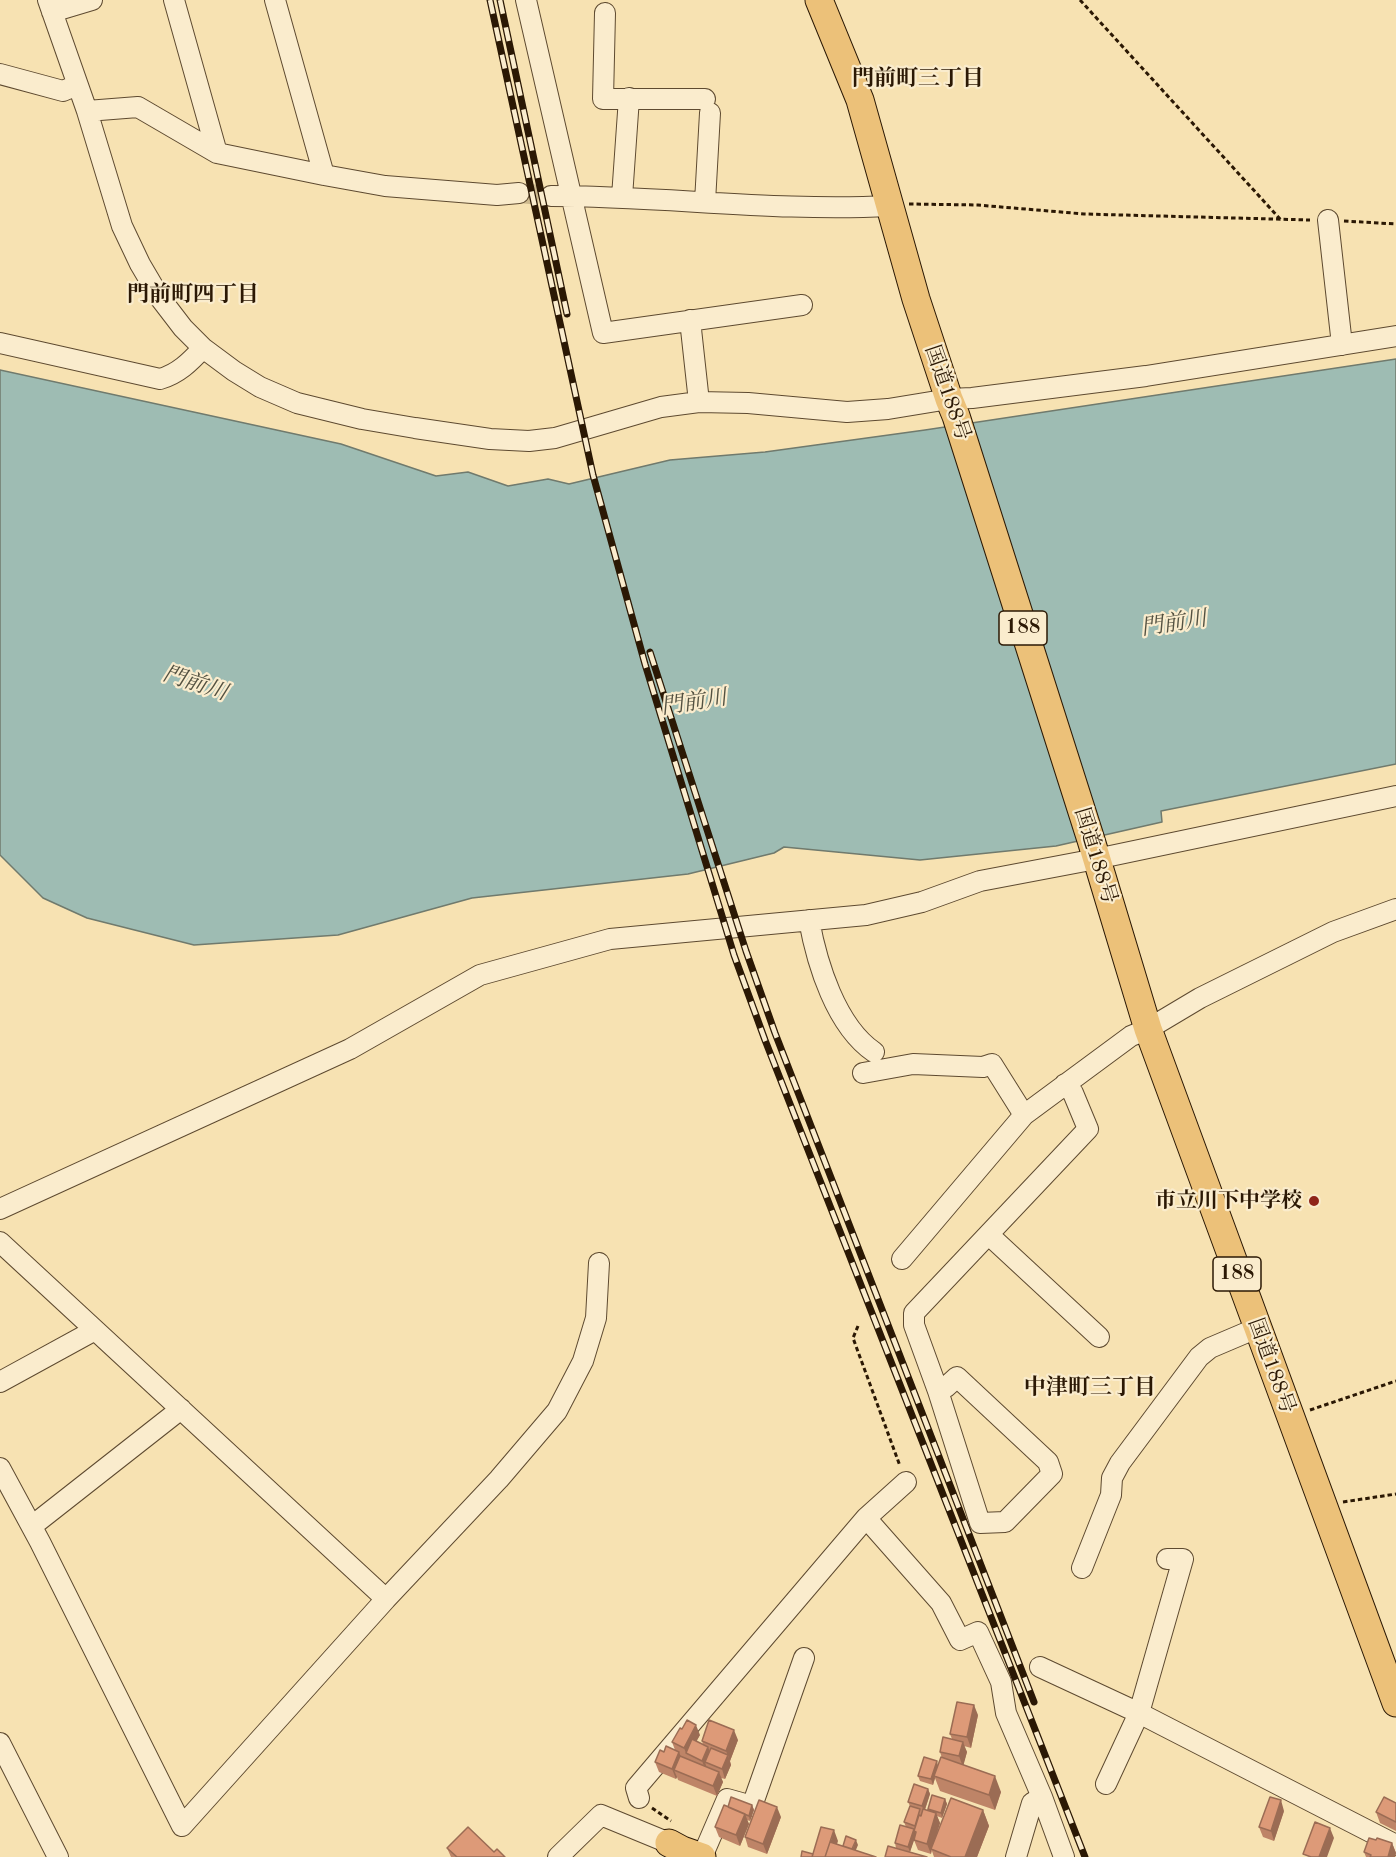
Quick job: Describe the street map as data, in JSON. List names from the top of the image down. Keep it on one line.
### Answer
{"streets":{"highway":["国道188号","188"]},"districts":["門前町三丁目","門前町四丁目","中津町三丁目"],"water":["門前川"],"places":["市立川下中学校"]}
